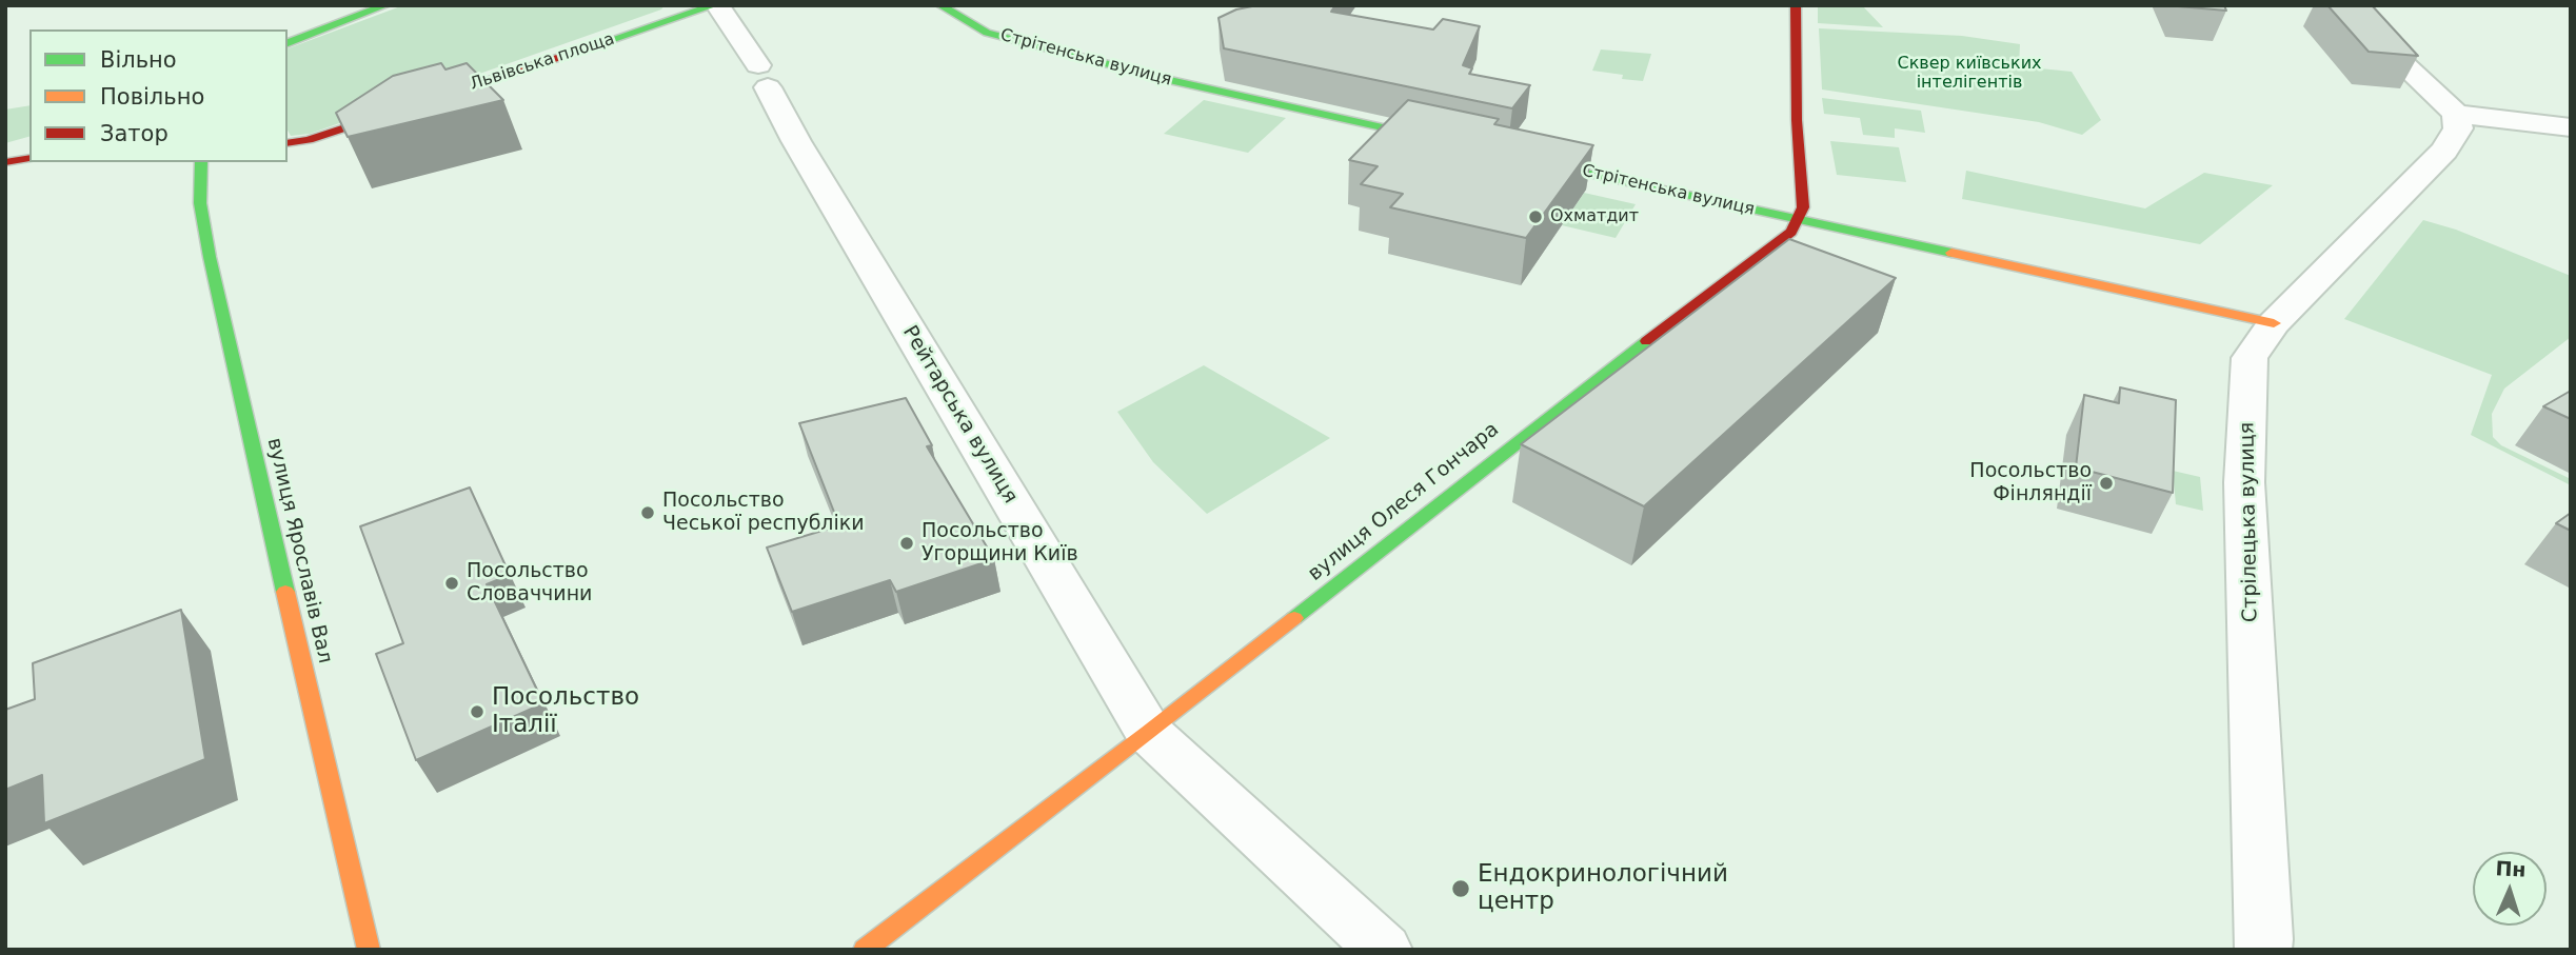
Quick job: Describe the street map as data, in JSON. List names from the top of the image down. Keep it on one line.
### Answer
{"streets":{"street":["Стрітенська вулиця","Львівська площа","Рейтарська вулиця","вулиця Олеся Гончара","Стрілецька вулиця","вулиця Ярославів Вал"]},"crossings":[["Стрітенська вулиця","вулиця Олеся Гончара"],["Стрітенська вулиця","Стрілецька вулиця"],["Львівська площа","Рейтарська вулиця"],["Рейтарська вулиця","вулиця Олеся Гончара"]],"parks":["Сквер київських інтелігентів"],"places":["Охматдит","Посольство Фінляндії","Посольство Чеської республіки","Посольство Угорщини Київ","Посольство Словаччини","Посольство Італії","Ендокринологічний центр"],"legend":["Вільно","Повільно","Затор"],"north":"top"}
